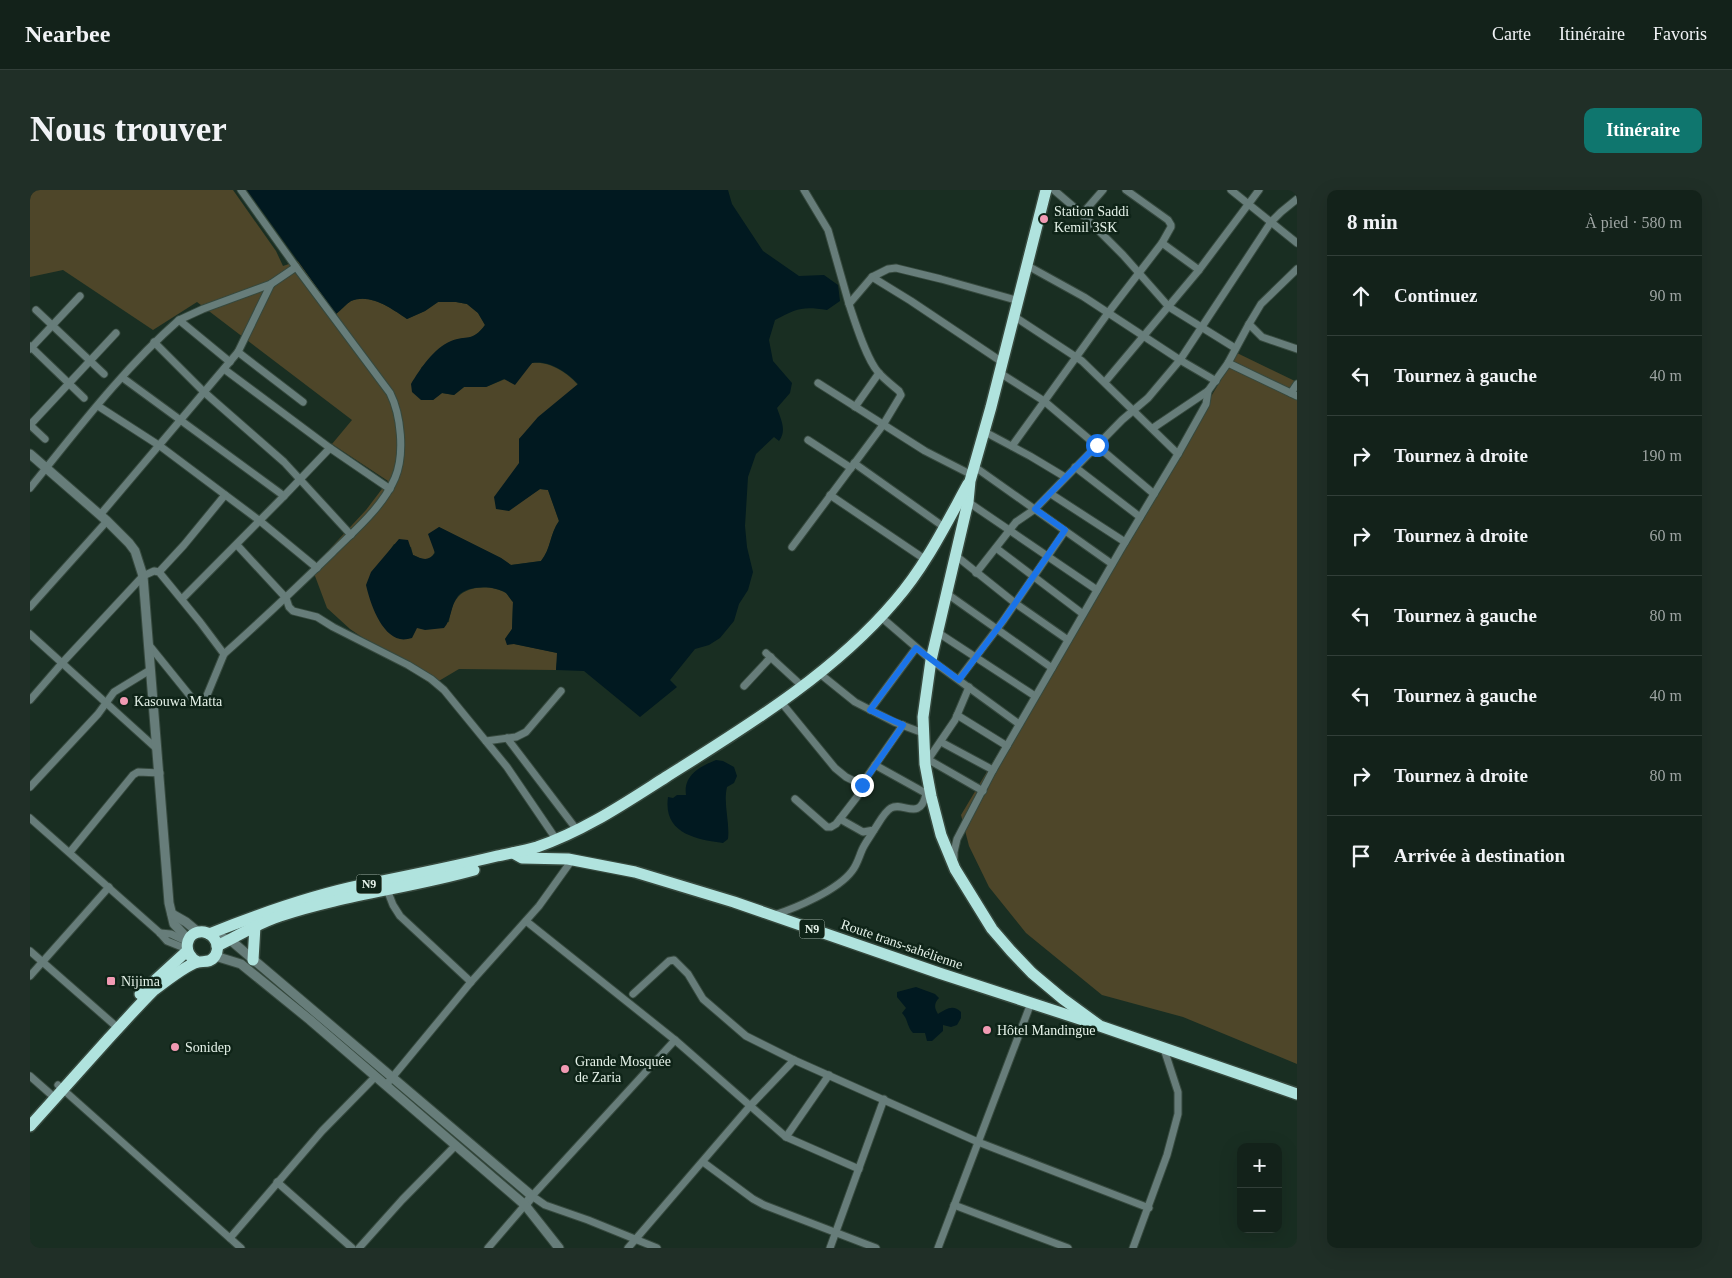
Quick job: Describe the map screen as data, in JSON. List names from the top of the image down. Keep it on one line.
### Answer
{"streets":{"highway":["N9","Route trans-sahélienne"]},"places":{"other":["Station Saddi Kemil 3SK","Kasouwa Matta","Hôtel Mandingue","Sonidep","Grande Mosquée de Zaria"],"transit":["Nijima"]},"page":{"header":"Nearbee","nav":["Carte","Itinéraire","Favoris"],"buttons":"Itinéraire","title":"Nous trouver","heading":["8 min","À pied · 580 m"],"list":[["Continuez","90 m"],["Tournez à gauche","40 m"],["Tournez à droite","190 m"],["Tournez à droite","60 m"],["Tournez à gauche","80 m"],["Tournez à gauche","40 m"],["Tournez à droite","80 m"],"Arrivée à destination"],"map_buttons":["+","−"]}}
